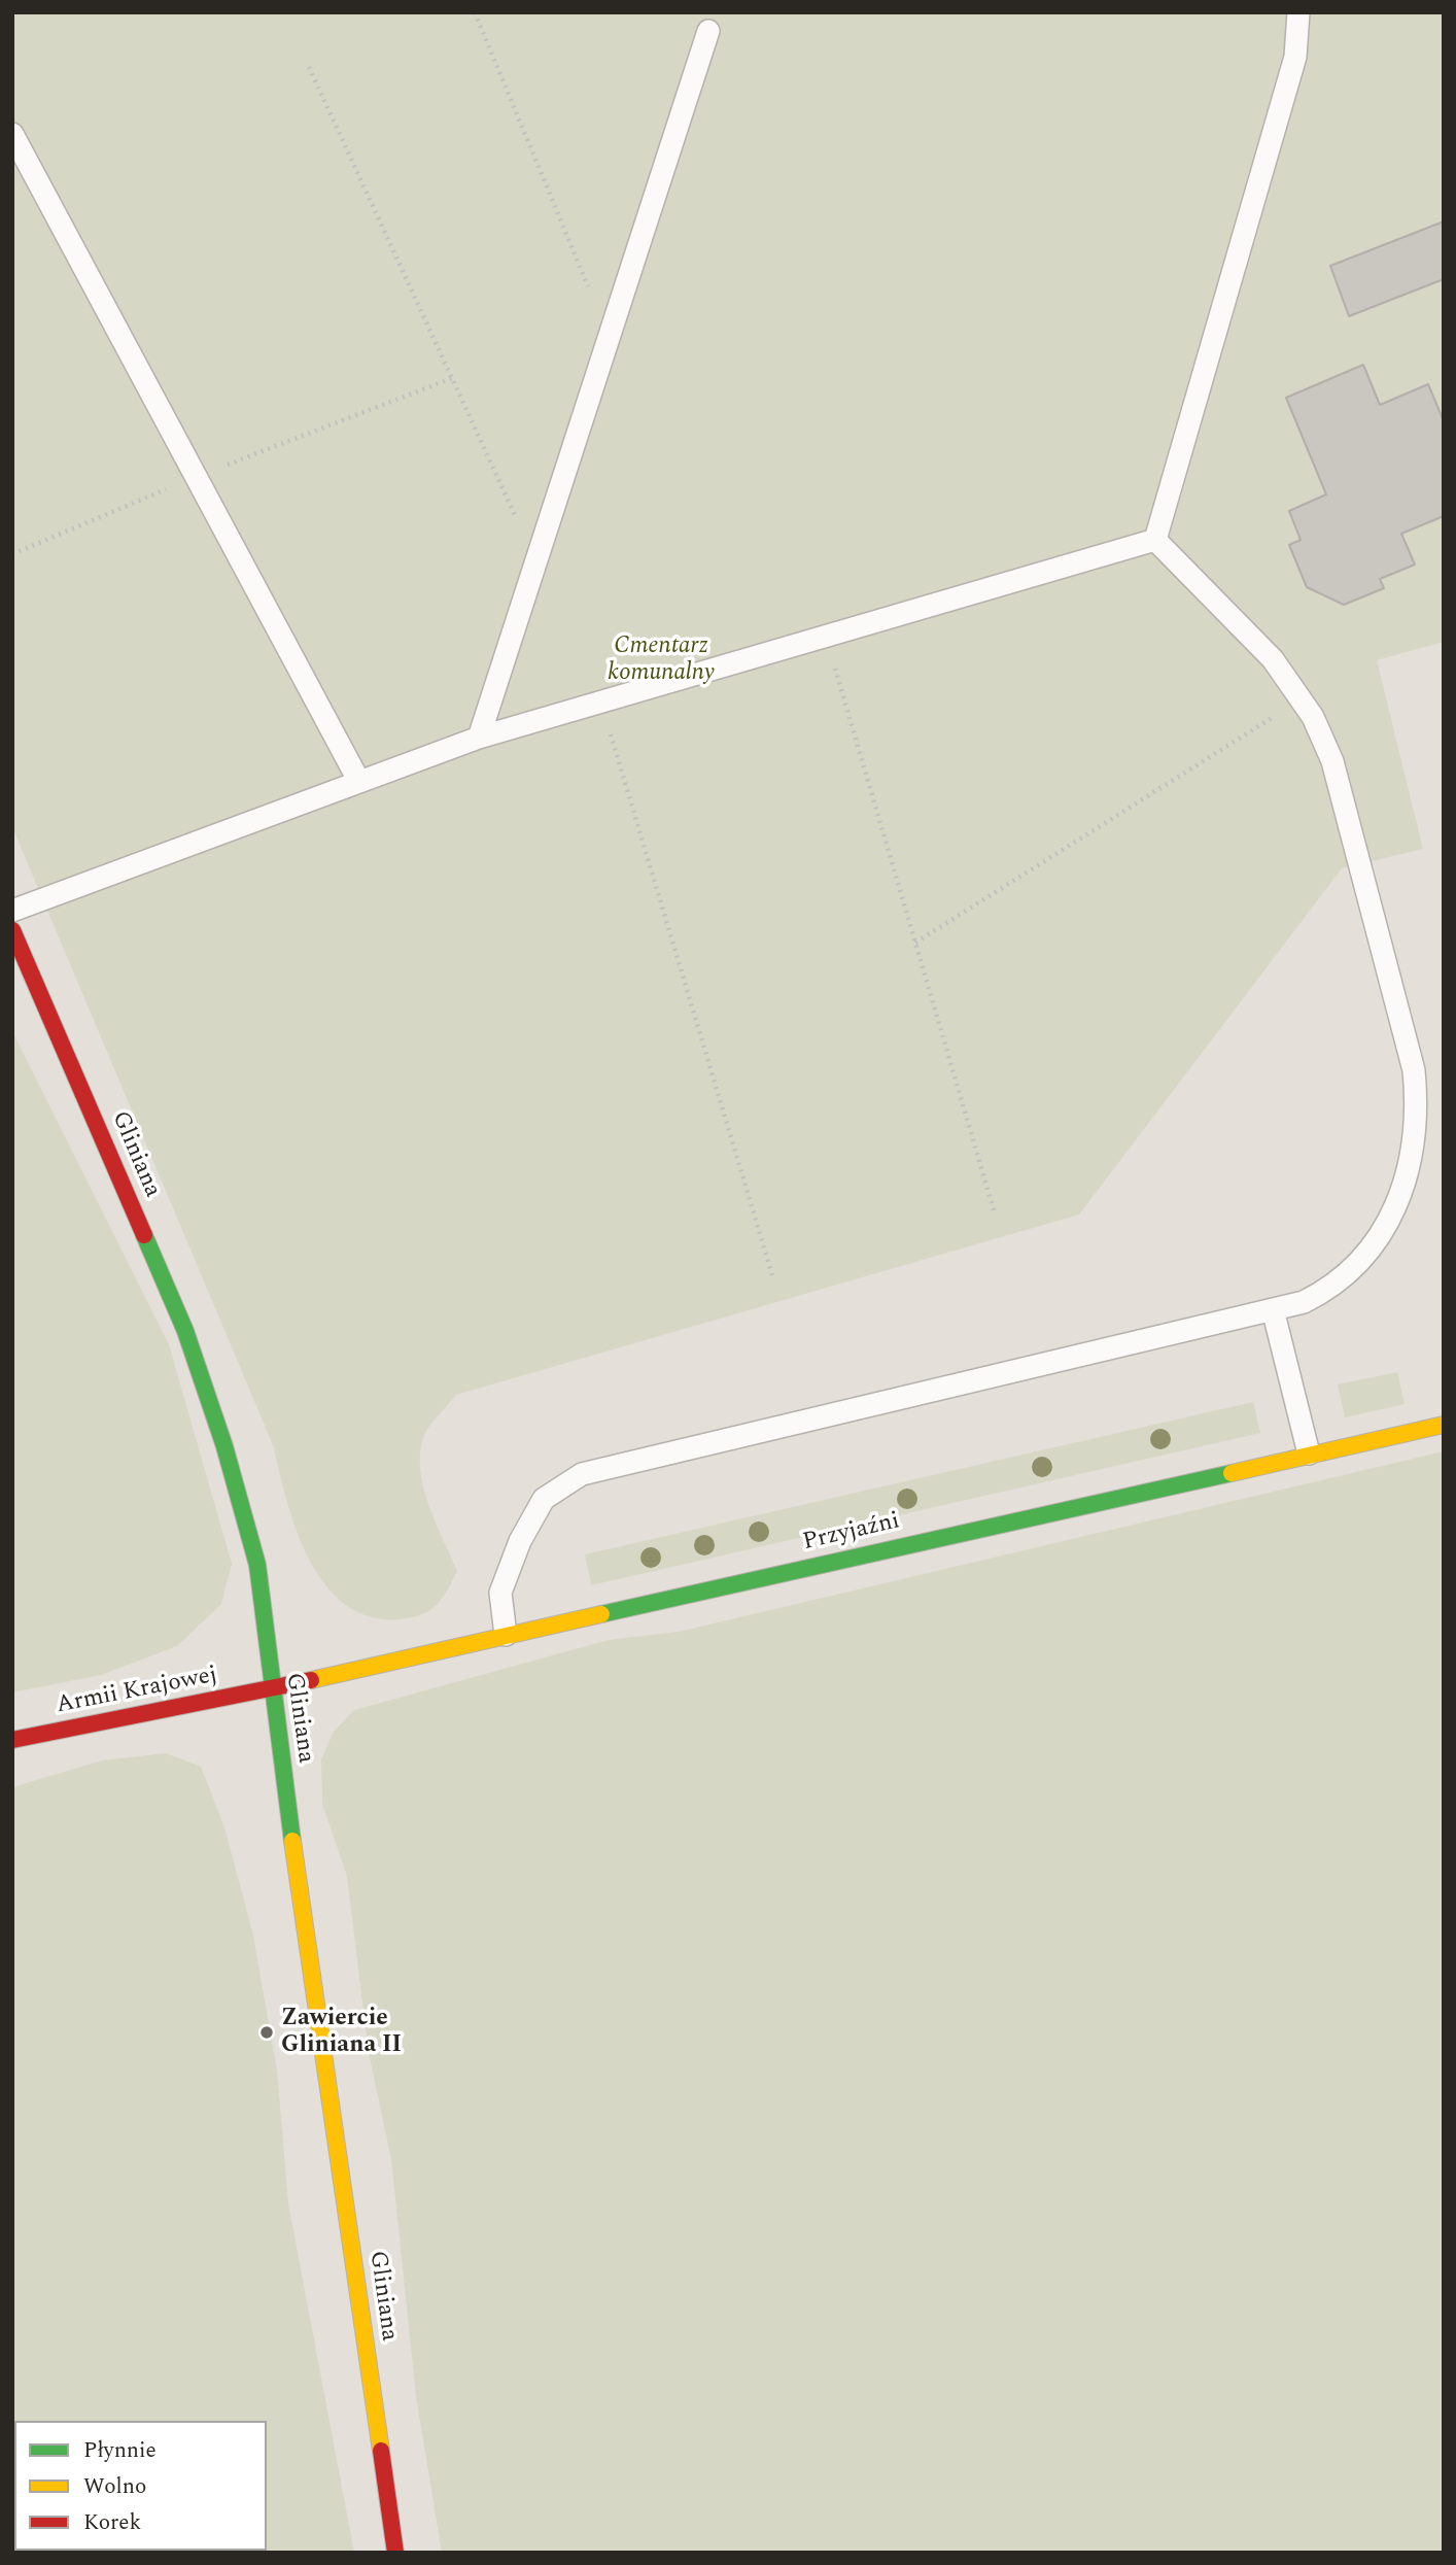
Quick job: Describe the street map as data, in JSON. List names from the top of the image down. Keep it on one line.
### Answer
{"streets":{"street":["Gliniana","Przyjaźni","Armii Krajowej"]},"crossings":[["Gliniana","Przyjaźni"],["Gliniana","Armii Krajowej"],["Przyjaźni","Armii Krajowej"]],"parks":["Cmentarz komunalny"],"places":["Zawiercie Gliniana II"],"legend":["Płynnie","Wolno","Korek"]}
